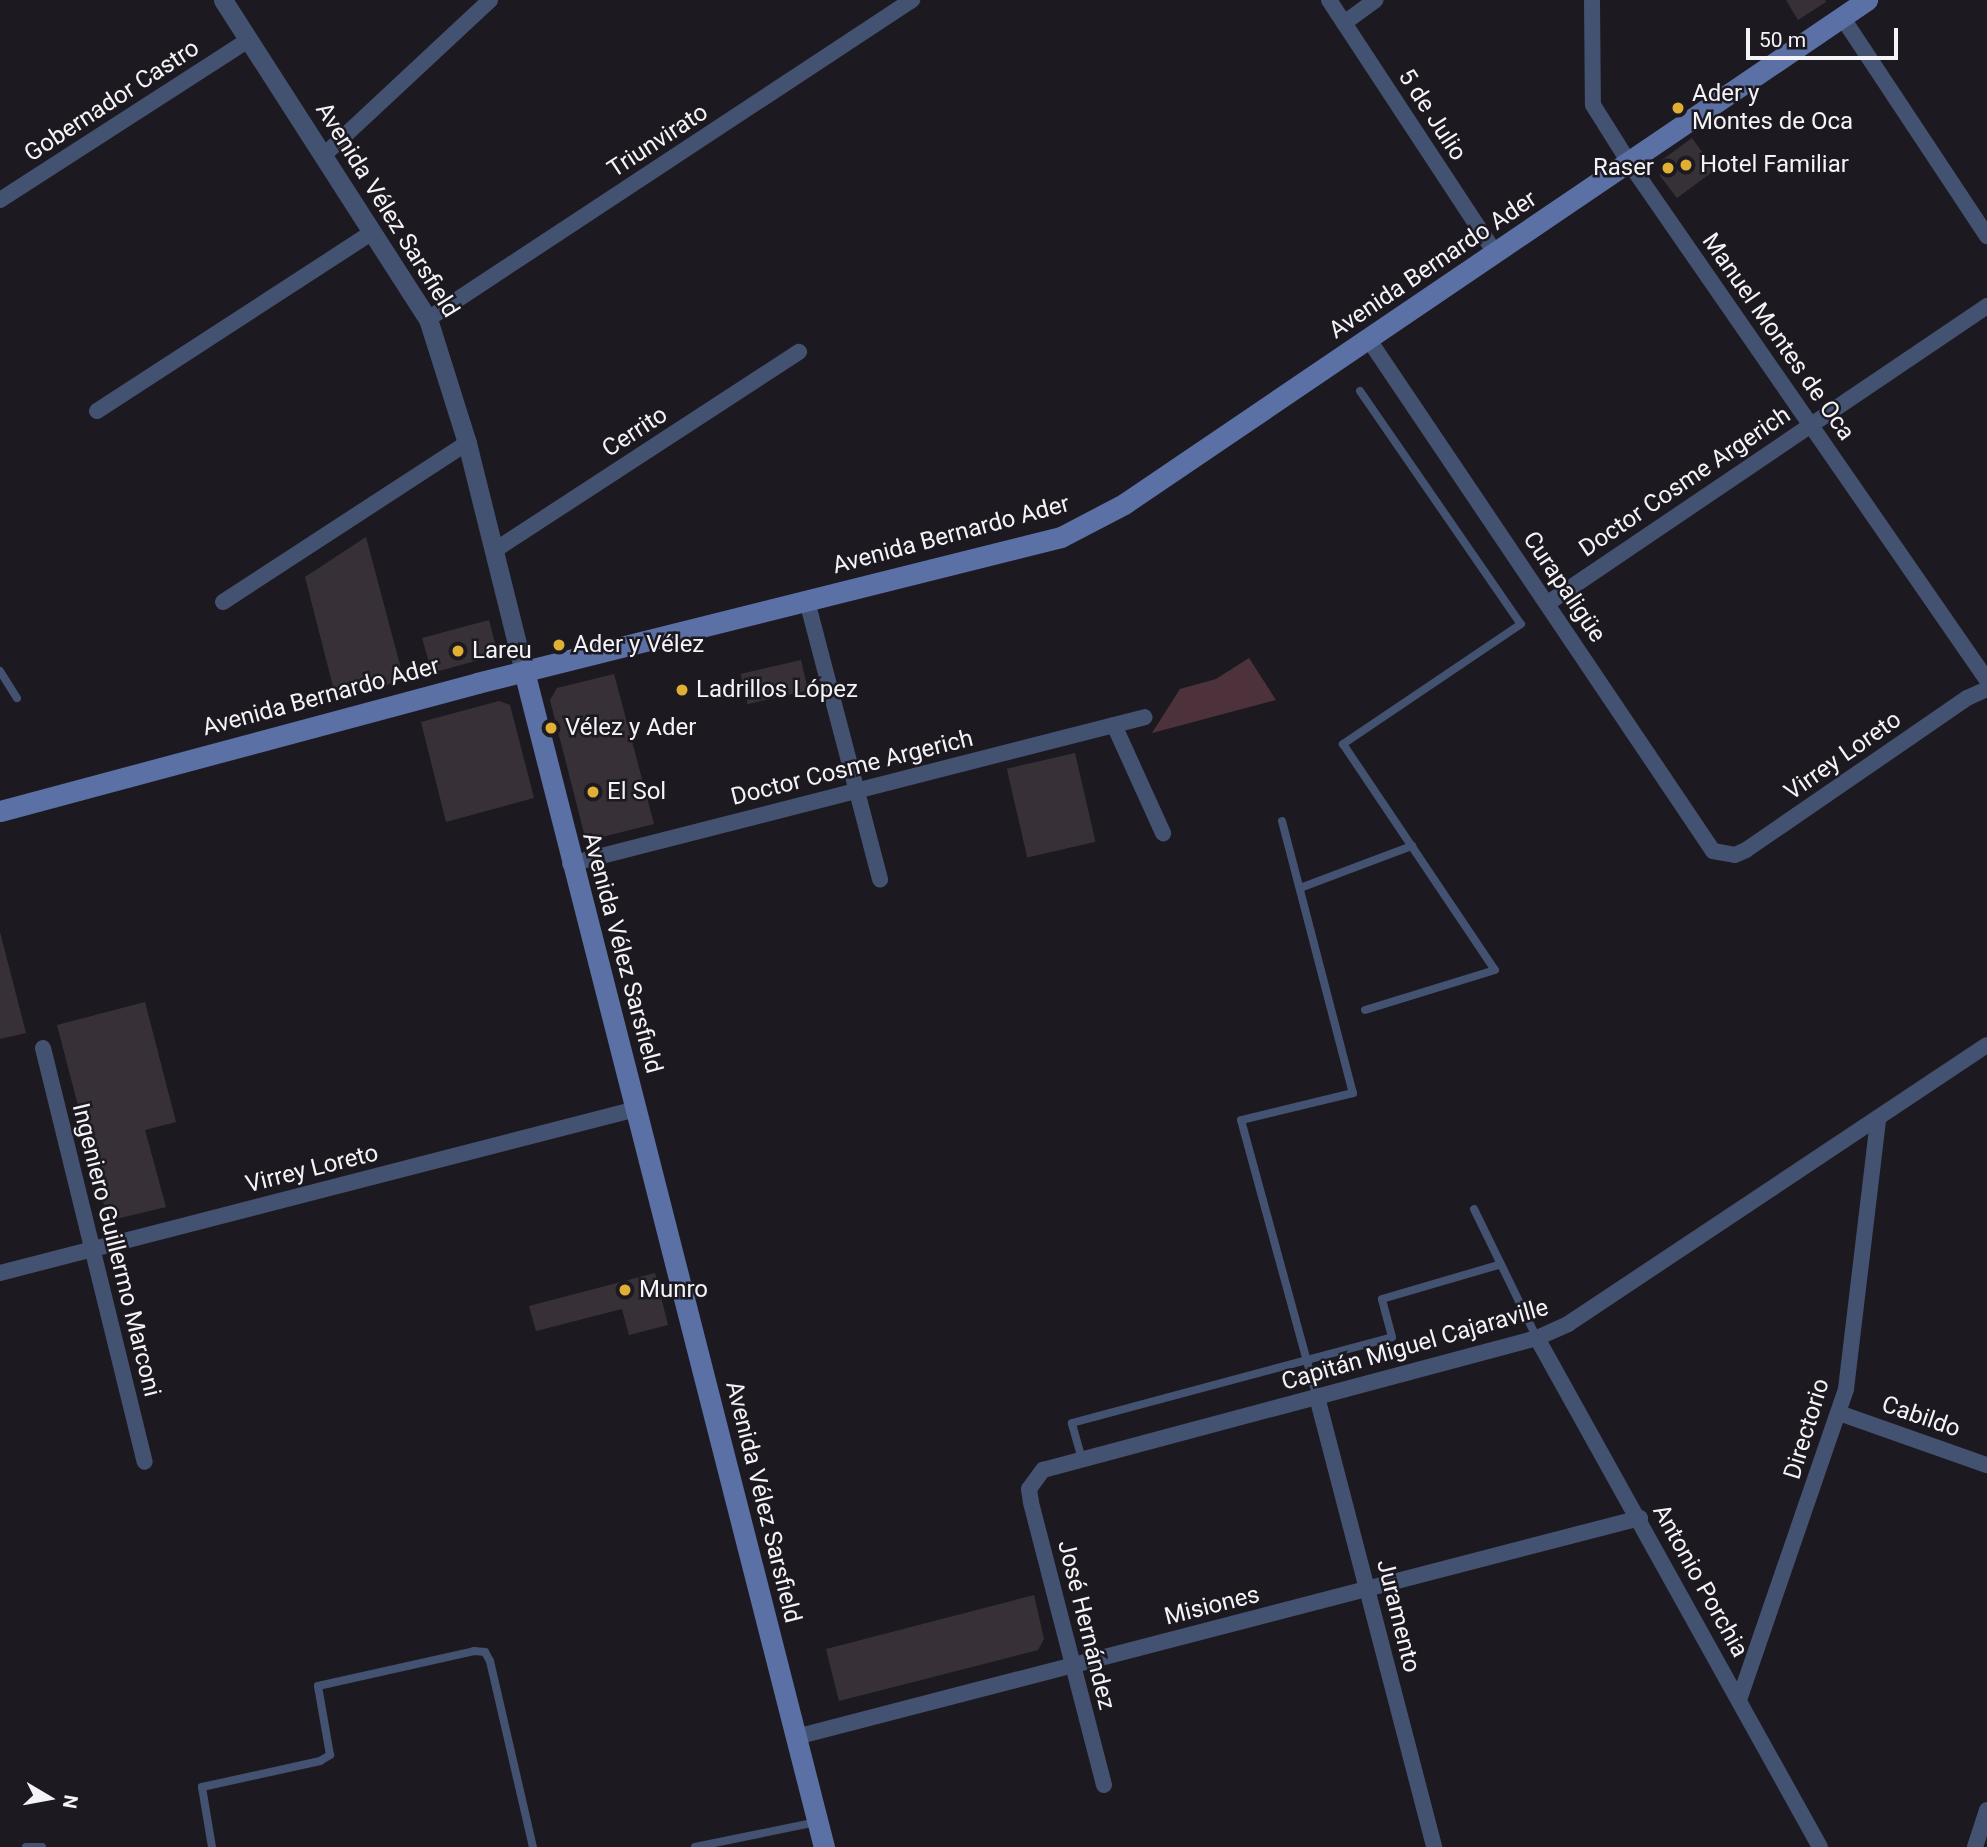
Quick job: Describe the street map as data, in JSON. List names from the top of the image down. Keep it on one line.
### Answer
{"streets":{"main road":["Avenida Vélez Sarsfield","Avenida Bernardo Ader"],"street":["Gobernador Castro","5 de Julio","Triunvirato","Manuel Montes de Oca","Cerrito","Doctor Cosme Argerich","Curapaligüe","Virrey Loreto","Ingeniero Guillermo Marconi","Capitán Miguel Cajaraville","Cabildo","Directorio","Antonio Porchia","Misiones","Juramento","José Hernández"]},"crossings":[["Gobernador Castro","Avenida Vélez Sarsfield"],["5 de Julio","Avenida Bernardo Ader"],["Triunvirato","Avenida Vélez Sarsfield"],["Avenida Vélez Sarsfield","Avenida Bernardo Ader"],["Avenida Vélez Sarsfield","Cerrito"],["Avenida Vélez Sarsfield","Doctor Cosme Argerich"],["Avenida Vélez Sarsfield","Virrey Loreto"],["Avenida Vélez Sarsfield","Misiones"],["Avenida Bernardo Ader","Manuel Montes de Oca"],["Avenida Bernardo Ader","Curapaligüe"],["Manuel Montes de Oca","Doctor Cosme Argerich"],["Doctor Cosme Argerich","Curapaligüe"],["Curapaligüe","Virrey Loreto"],["Virrey Loreto","Ingeniero Guillermo Marconi"],["Capitán Miguel Cajaraville","Directorio"],["Capitán Miguel Cajaraville","Antonio Porchia"],["Capitán Miguel Cajaraville","Juramento"],["Capitán Miguel Cajaraville","José Hernández"],["Cabildo","Directorio"],["Directorio","Antonio Porchia"],["Antonio Porchia","Misiones"],["Misiones","Juramento"],["Misiones","José Hernández"]],"places":["Ader y Montes de Oca","Hotel Familiar","Raser","Ader y Vélez","Lareu","Ladrillos López","Vélez y Ader","El Sol","Munro"],"scale_bar":"50 m","north":"right"}
